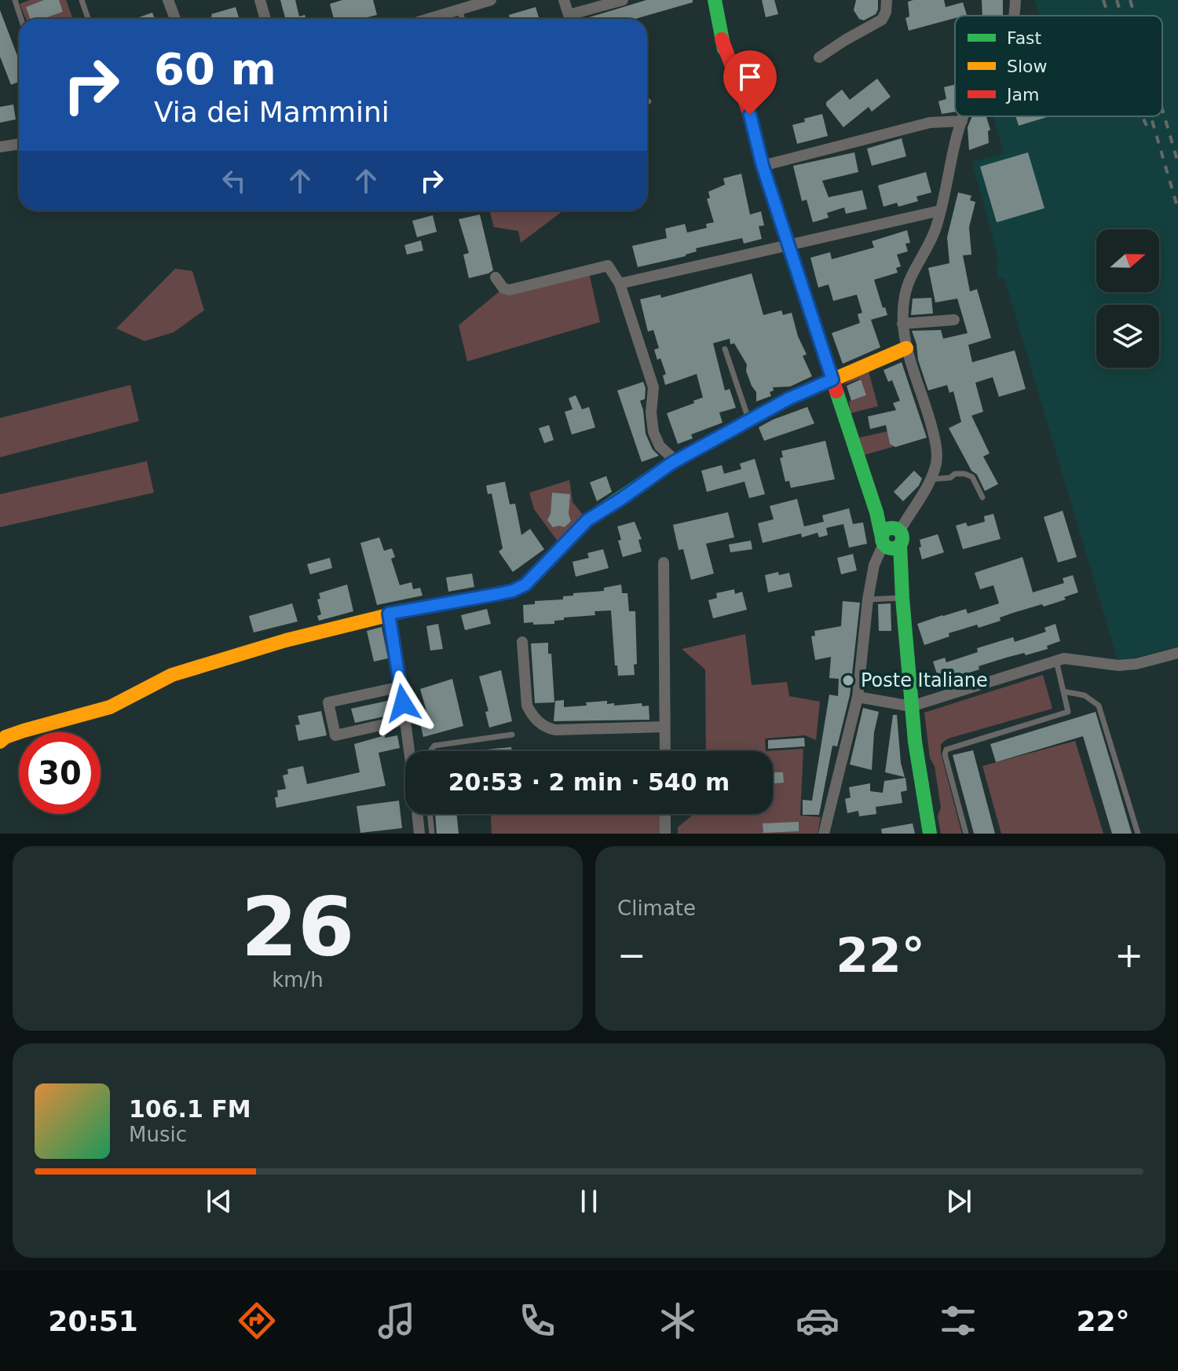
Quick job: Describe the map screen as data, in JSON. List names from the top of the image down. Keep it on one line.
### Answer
{"places":["Poste Italiane"],"legend":["Fast","Slow","Jam"],"north":"right","page":{"turn":["60 m","Via dei Mammini"],"limit":"30","trip":"20:53 · 2 min · 540 m","tile":[["26","km/h"],"Climate"],"heat":["−","22°","+"],"song":["106.1 FM","Music"],"tabs":["20:51","22°"]}}
